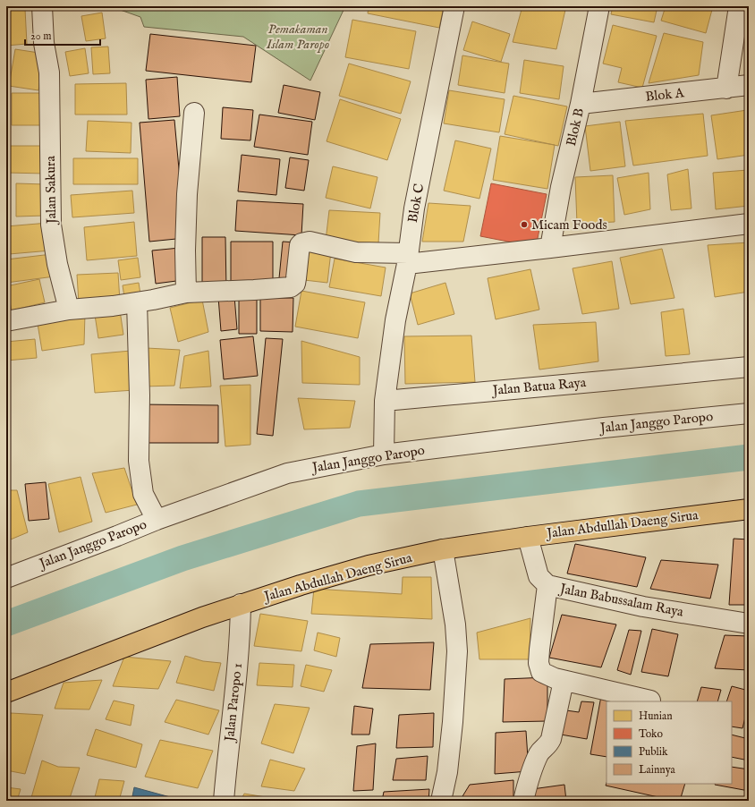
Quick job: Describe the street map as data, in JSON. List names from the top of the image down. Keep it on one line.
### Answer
{"streets":{"main road":["Jalan Abdullah Daeng Sirua"],"street":["Blok A","Blok B","Jalan Sakura","Blok C","Jalan Batua Raya","Jalan Janggo Paropo","Jalan Babussalam Raya","Jalan Paropo 1"]},"crossings":[["Blok A","Blok B"],["Blok C","Jalan Batua Raya"],["Jalan Abdullah Daeng Sirua","Jalan Babussalam Raya"],["Jalan Abdullah Daeng Sirua","Jalan Paropo 1"]],"parks":["Pemakaman Islam Paropo"],"places":["Micam Foods"],"legend":["Hunian","Toko","Publik","Lainnya"],"scale_bar":"20 m"}
